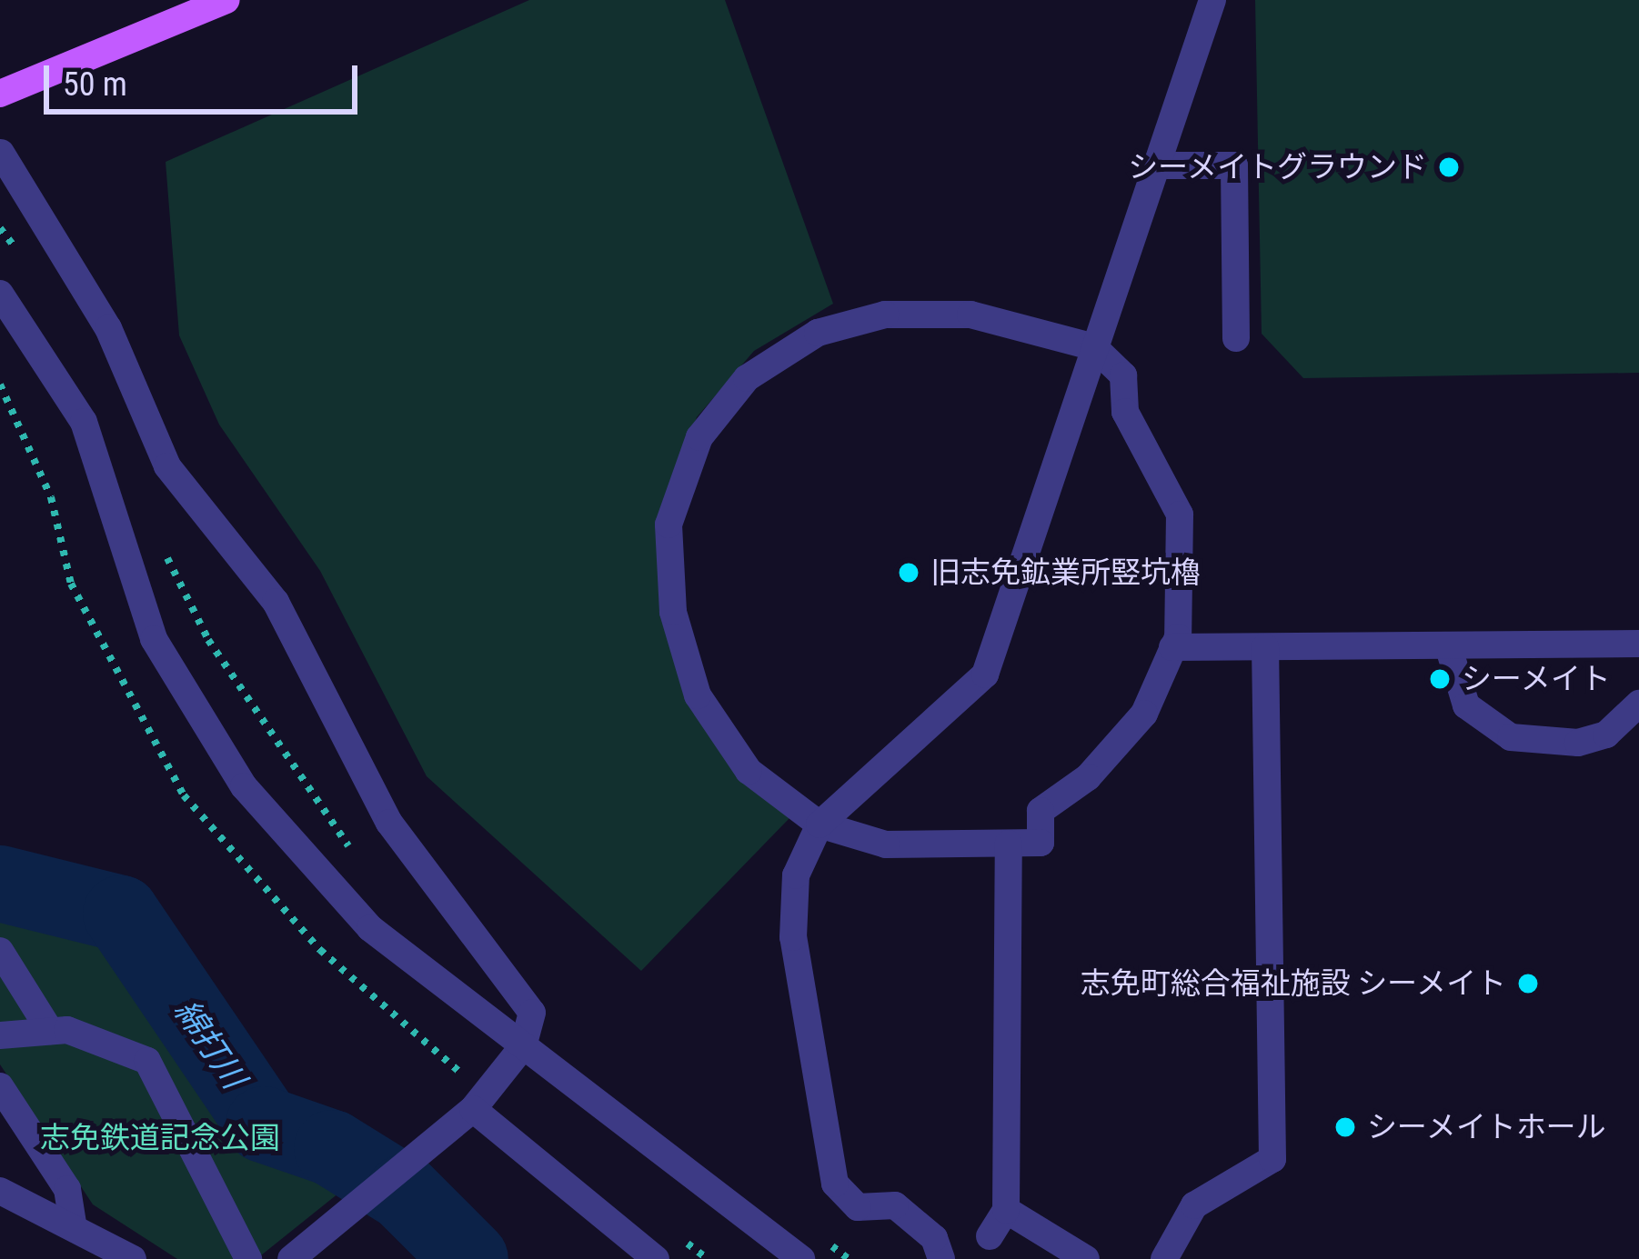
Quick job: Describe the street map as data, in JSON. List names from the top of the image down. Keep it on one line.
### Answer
{"water":["綿打川"],"parks":["志免鉄道記念公園"],"places":["シーメイトグラウンド","旧志免鉱業所竪坑櫓","シーメイト","志免町総合福祉施設 シーメイト","シーメイトホール"],"scale_bar":"50 m"}
